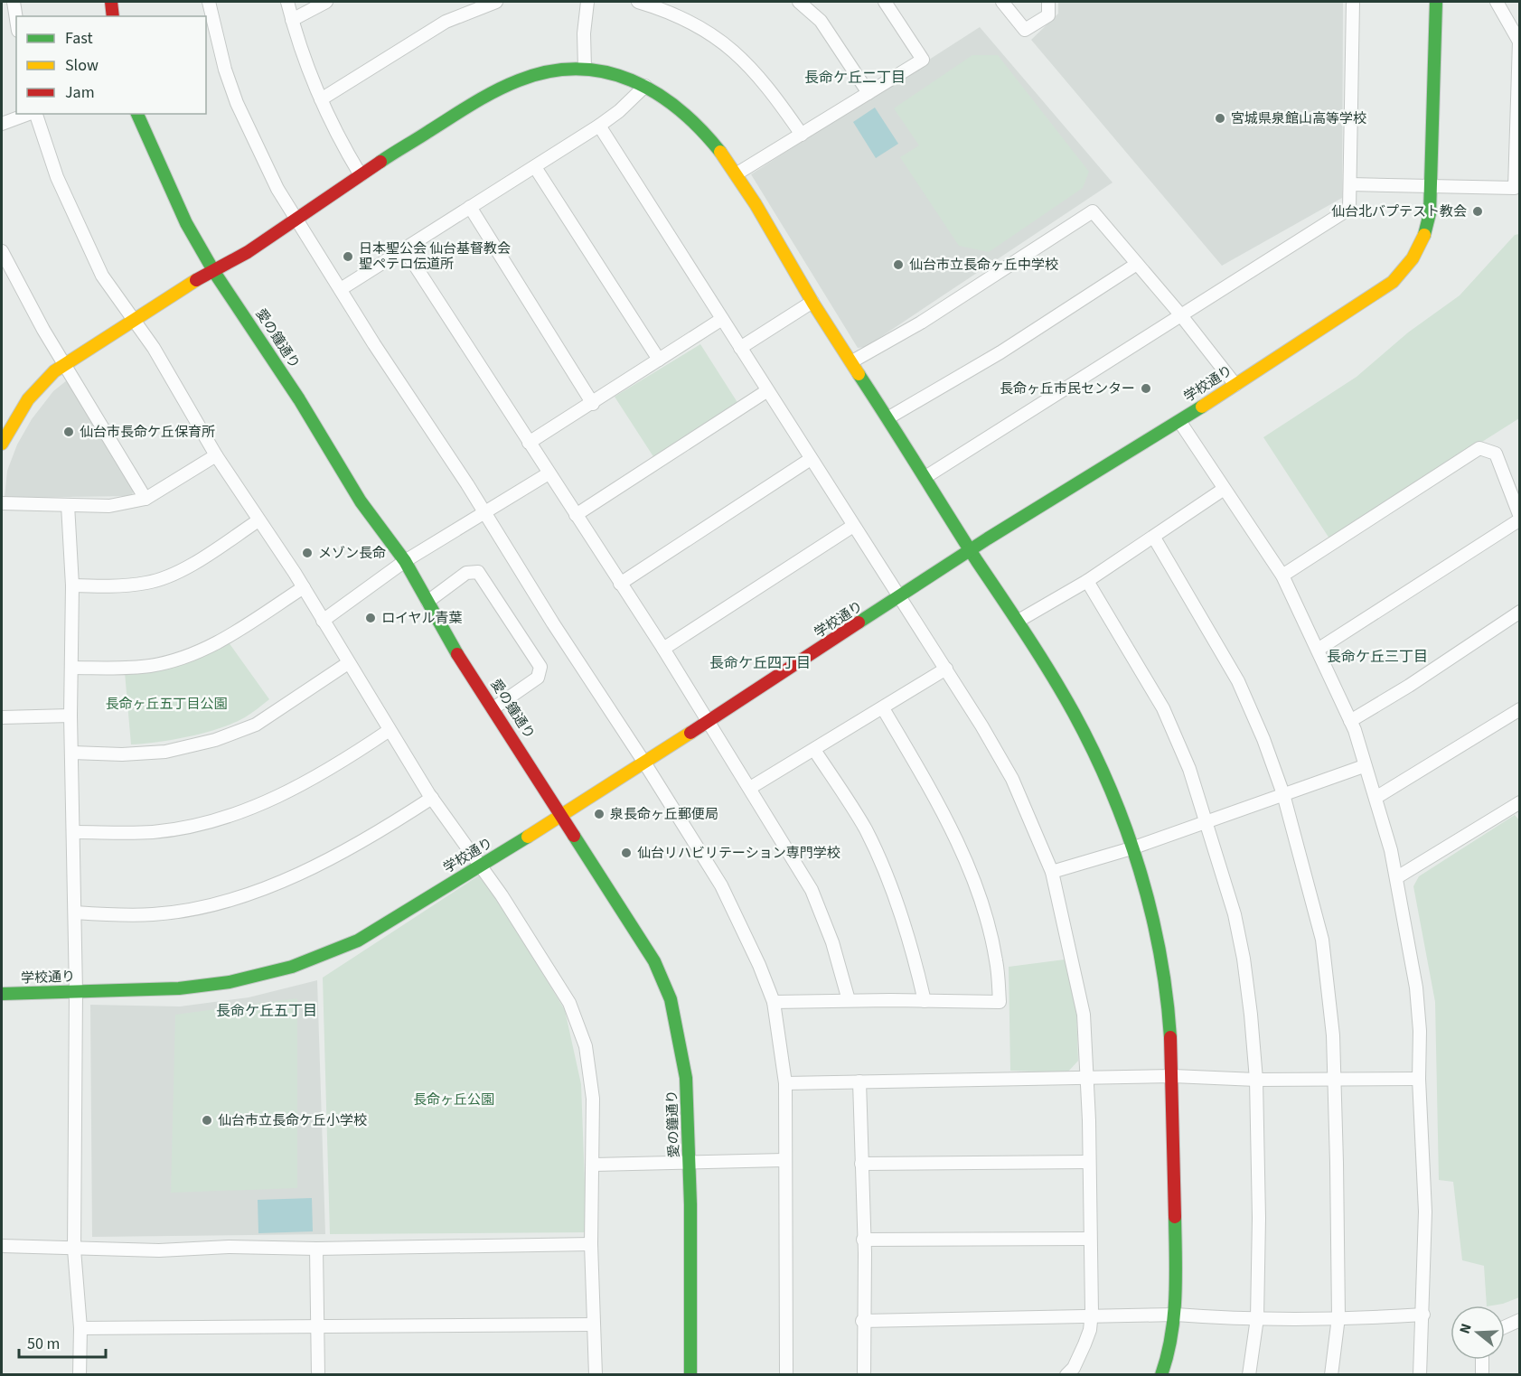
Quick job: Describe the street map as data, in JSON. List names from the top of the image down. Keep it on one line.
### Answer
{"streets":{"street":["愛の鐘通り","学校通り"]},"crossings":[["愛の鐘通り","学校通り"]],"districts":["長命ケ丘二丁目","長命ケ丘三丁目","長命ケ丘四丁目","長命ケ丘五丁目"],"parks":["長命ヶ丘五丁目公園","長命ヶ丘公園"],"places":["宮城県泉館山高等学校","仙台北バプテスト教会","日本聖公会 仙台基督教会 聖ペテロ伝道所","仙台市立長命ヶ丘中学校","長命ヶ丘市民センター","仙台市長命ケ丘保育所","メゾン長命","ロイヤル青葉","泉長命ヶ丘郵便局","仙台リハビリテーション専門学校","仙台市立長命ケ丘小学校"],"legend":["Fast","Slow","Jam"],"scale_bar":"50 m","north":"left"}
